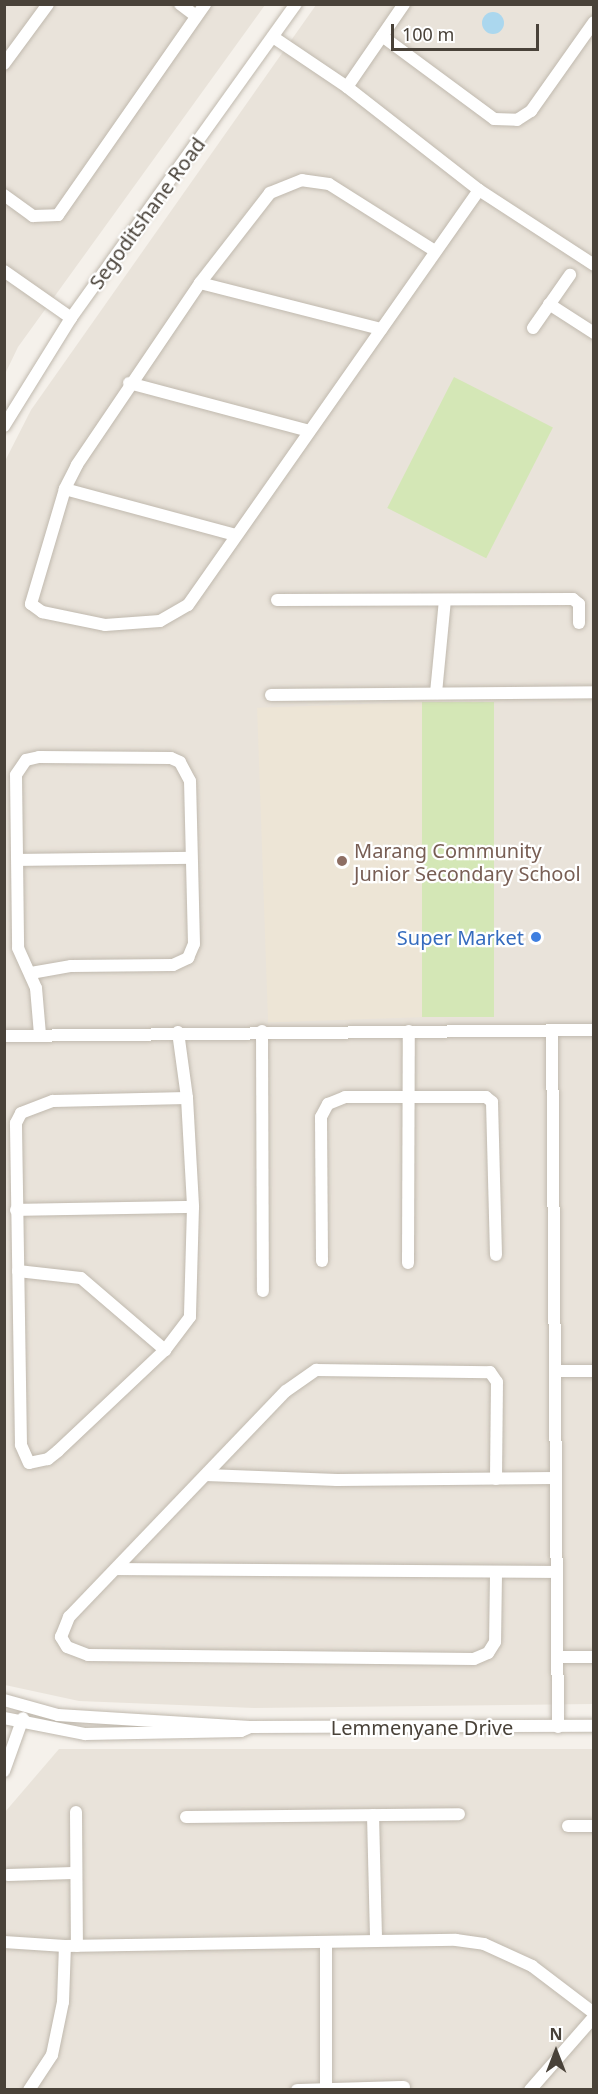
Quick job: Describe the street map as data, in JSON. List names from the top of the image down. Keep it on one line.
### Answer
{"streets":{"street":["Segoditshane Road","Lemmenyane Drive"]},"places":["Marang Community Junior Secondary School","Super Market"],"scale_bar":"100 m","north":"top"}
